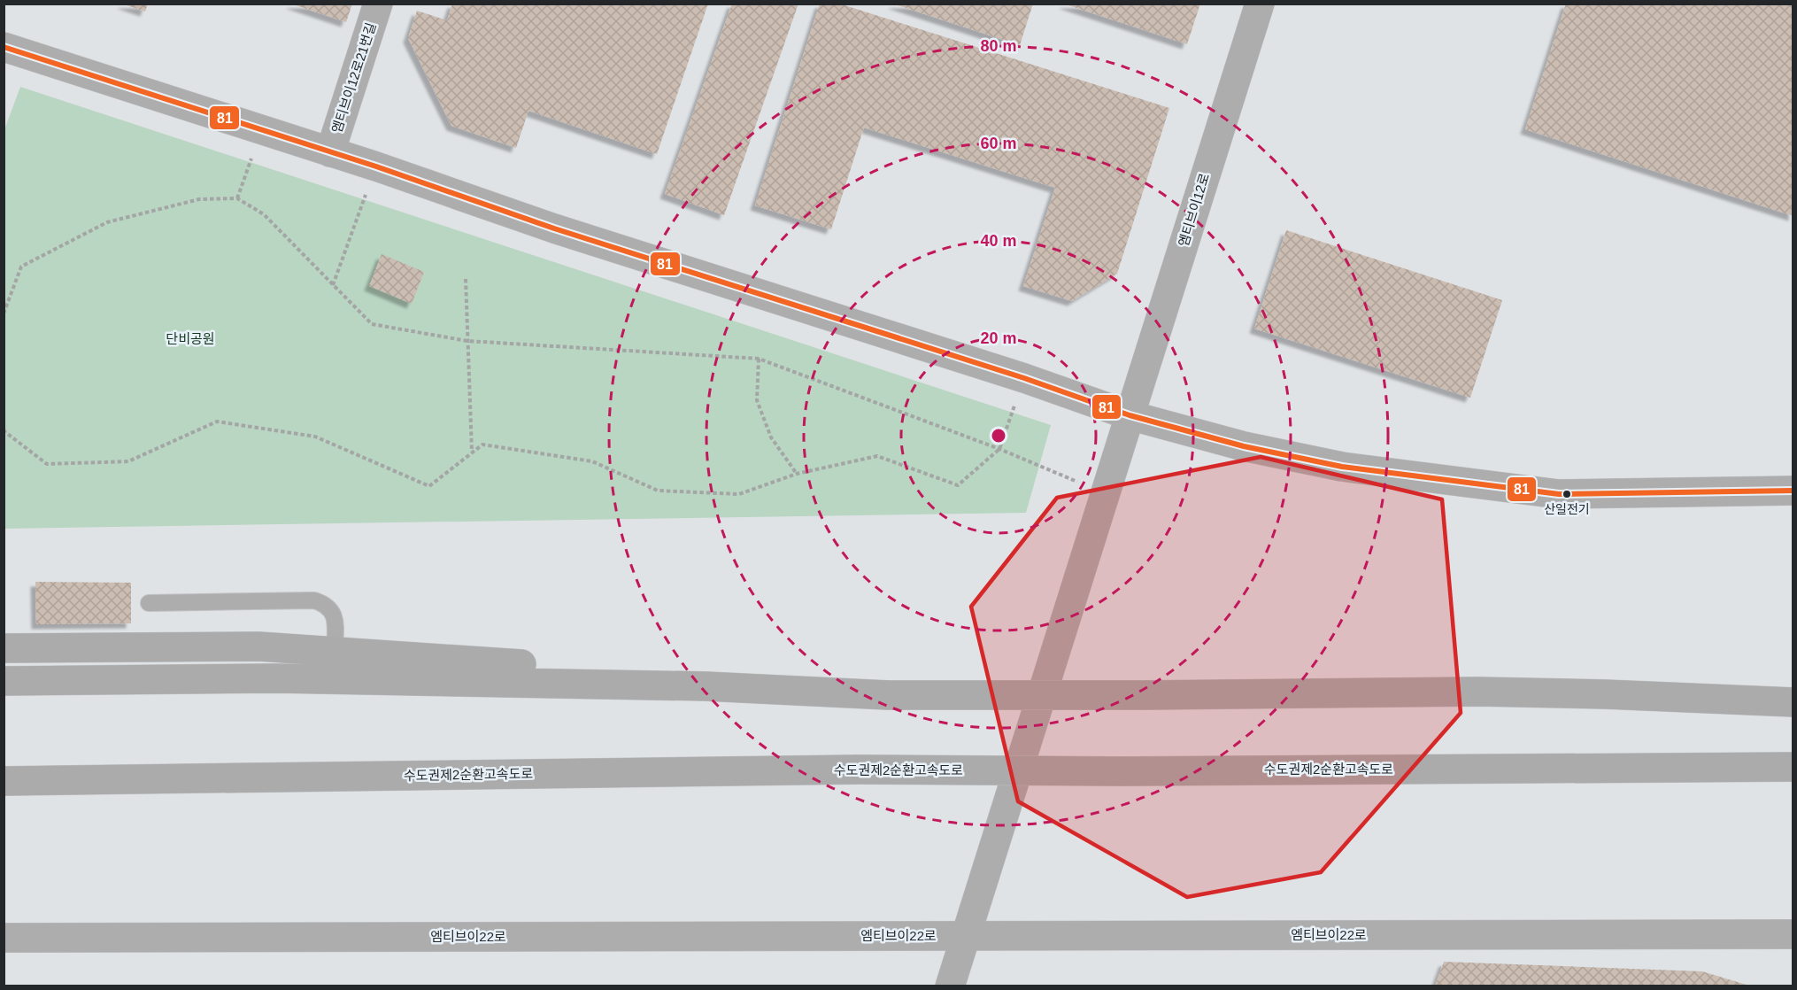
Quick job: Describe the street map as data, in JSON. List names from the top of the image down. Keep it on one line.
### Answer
{"streets":{"highway":["수도권제2순환고속도로"],"street":["엠티브이12로21번길","엠티브이12로","엠티브이22로"]},"crossings":[["엠티브이12로","엠티브이22로"]],"parks":["단비공원"],"places":["산일전기"],"lines":["transit line 81"],"rings":["80 m","60 m","40 m","20 m"]}
